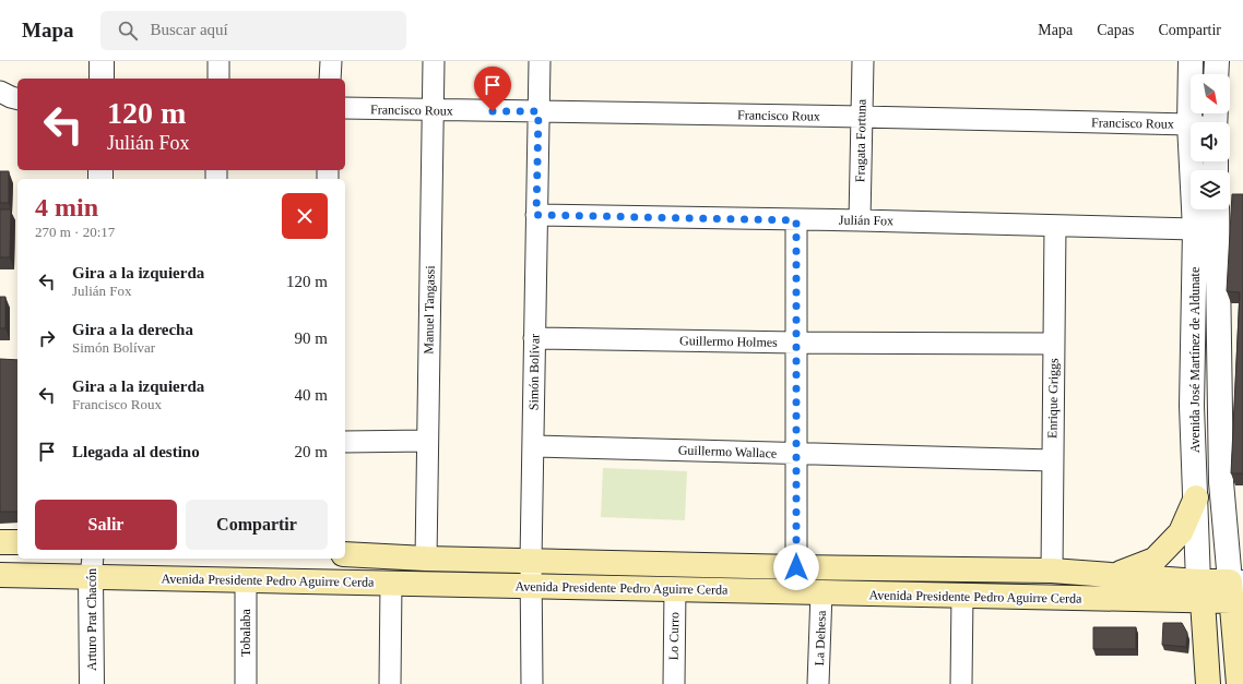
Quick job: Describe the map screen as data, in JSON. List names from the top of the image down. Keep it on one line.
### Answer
{"streets":{"main road":["Avenida José Martínez de Aldunate","Avenida Presidente Pedro Aguirre Cerda"],"street":["Francisco Roux","Fragata Fortuna","Julián Fox","Manuel Tangassi","Guillermo Holmes","Simón Bolívar","Enrique Griggs","Guillermo Wallace","Arturo Prat Chacón","Tobalaba","Lo Curro","La Dehesa"]},"crossings":[["Francisco Roux","Fragata Fortuna"],["Francisco Roux","Manuel Tangassi"],["Francisco Roux","Avenida José Martínez de Aldunate"],["Francisco Roux","Simón Bolívar"],["Fragata Fortuna","Julián Fox"],["Julián Fox","Avenida José Martínez de Aldunate"],["Julián Fox","Simón Bolívar"],["Julián Fox","Enrique Griggs"],["Manuel Tangassi","Avenida Presidente Pedro Aguirre Cerda"],["Guillermo Holmes","Simón Bolívar"],["Guillermo Holmes","Enrique Griggs"],["Avenida José Martínez de Aldunate","Avenida Presidente Pedro Aguirre Cerda"],["Simón Bolívar","Guillermo Wallace"],["Simón Bolívar","Avenida Presidente Pedro Aguirre Cerda"],["Enrique Griggs","Guillermo Wallace"],["Enrique Griggs","Avenida Presidente Pedro Aguirre Cerda"],["Avenida Presidente Pedro Aguirre Cerda","Arturo Prat Chacón"],["Avenida Presidente Pedro Aguirre Cerda","Tobalaba"],["Avenida Presidente Pedro Aguirre Cerda","Lo Curro"],["Avenida Presidente Pedro Aguirre Cerda","La Dehesa"]],"north":"bottom right","page":{"header":"Mapa","search":"Buscar aquí","nav":["Mapa","Capas","Compartir"],"turn":["120 m","Julián Fox"],"heading":["4 min","270 m · 20:17"],"list":[{"name":"Gira a la izquierda","note":"Julián Fox","value":"120 m"},{"name":"Gira a la derecha","note":"Simón Bolívar","value":"90 m"},{"name":"Gira a la izquierda","note":"Francisco Roux","value":"40 m"},{"name":"Llegada al destino","value":"20 m"}],"buttons":["Salir","Compartir"]}}
